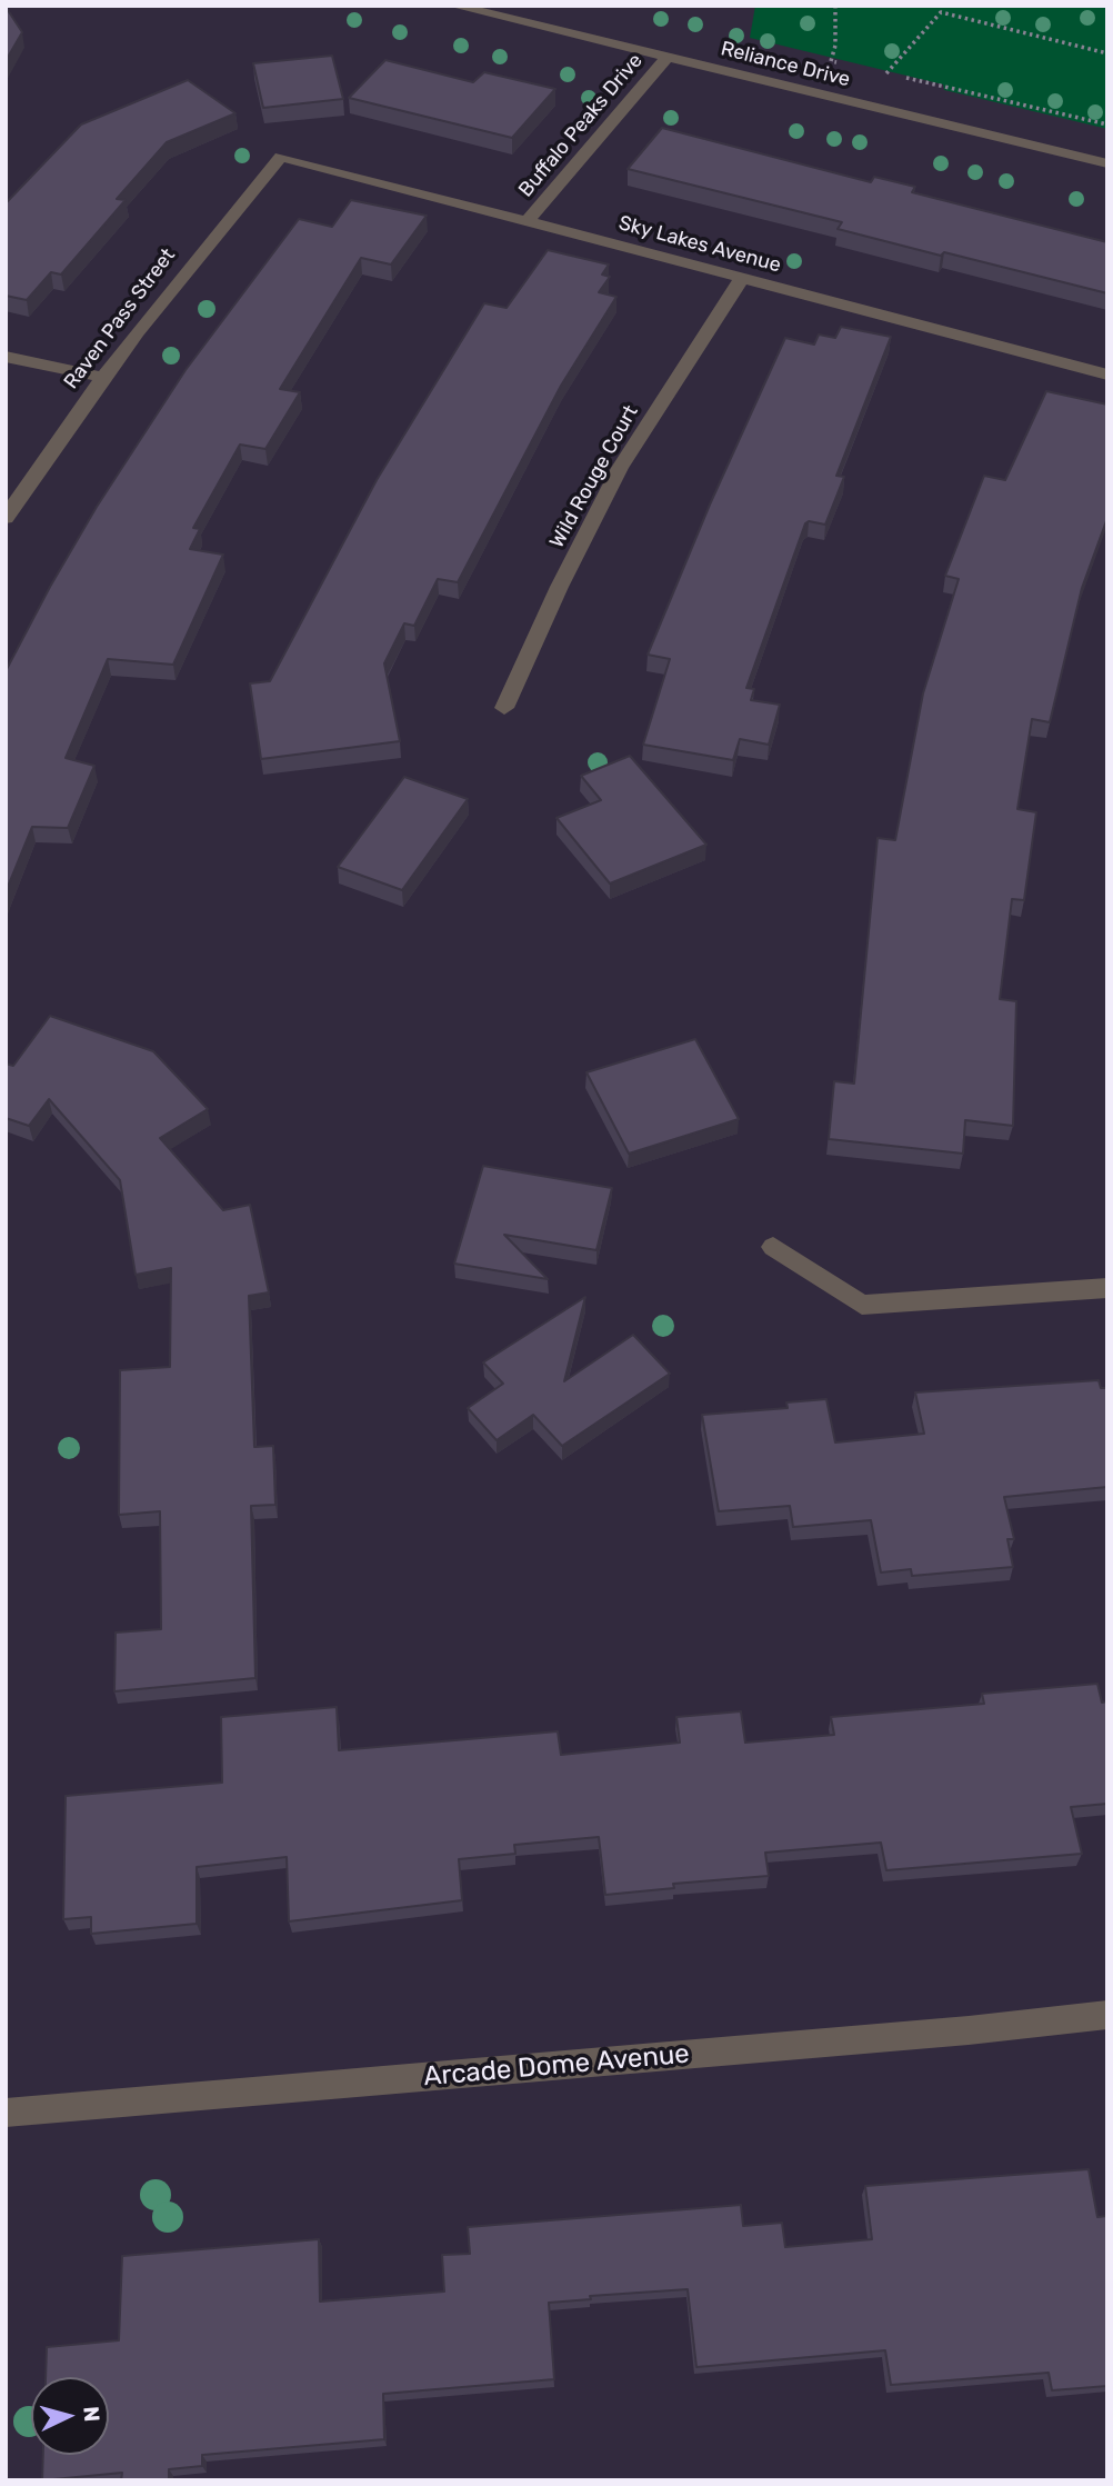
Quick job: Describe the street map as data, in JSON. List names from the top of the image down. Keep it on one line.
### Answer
{"streets":{"street":["Reliance Drive","Buffalo Peaks Drive","Sky Lakes Avenue","Raven Pass Street","Wild Rouge Court","Arcade Dome Avenue"]},"crossings":[["Reliance Drive","Buffalo Peaks Drive"],["Buffalo Peaks Drive","Sky Lakes Avenue"],["Sky Lakes Avenue","Raven Pass Street"],["Sky Lakes Avenue","Wild Rouge Court"]],"north":"right"}
